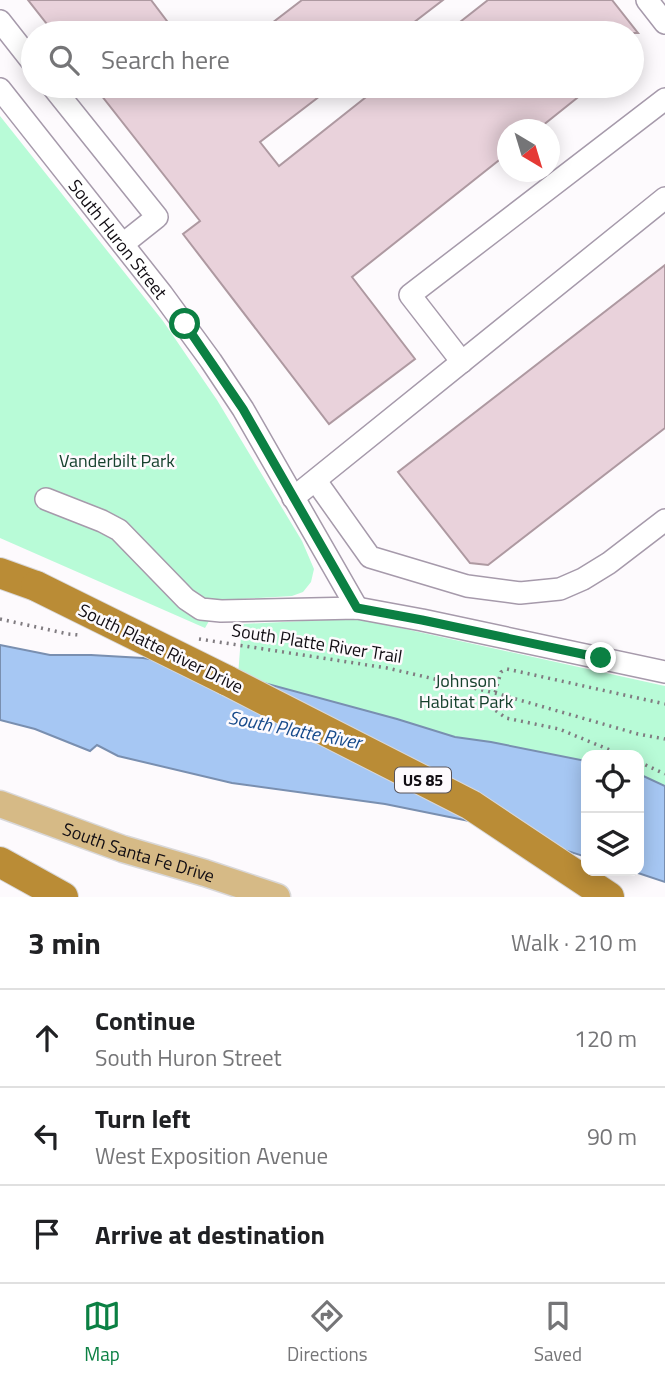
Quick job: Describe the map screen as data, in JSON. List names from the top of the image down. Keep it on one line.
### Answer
{"streets":{"highway":["South Platte River Drive","US 85"],"main road":["South Santa Fe Drive"],"street":["South Huron Street"],"path":["South Platte River Trail"]},"water":["South Platte River"],"parks":["Vanderbilt Park","Johnson Habitat Park"],"north":"bottom right","page":{"search":"Search here","heading":["3 min","Walk · 210 m"],"list":[["Continue","South Huron Street","120 m"],["Turn left","West Exposition Avenue","90 m"],"Arrive at destination"],"nav":["Map","Directions","Saved"]}}
